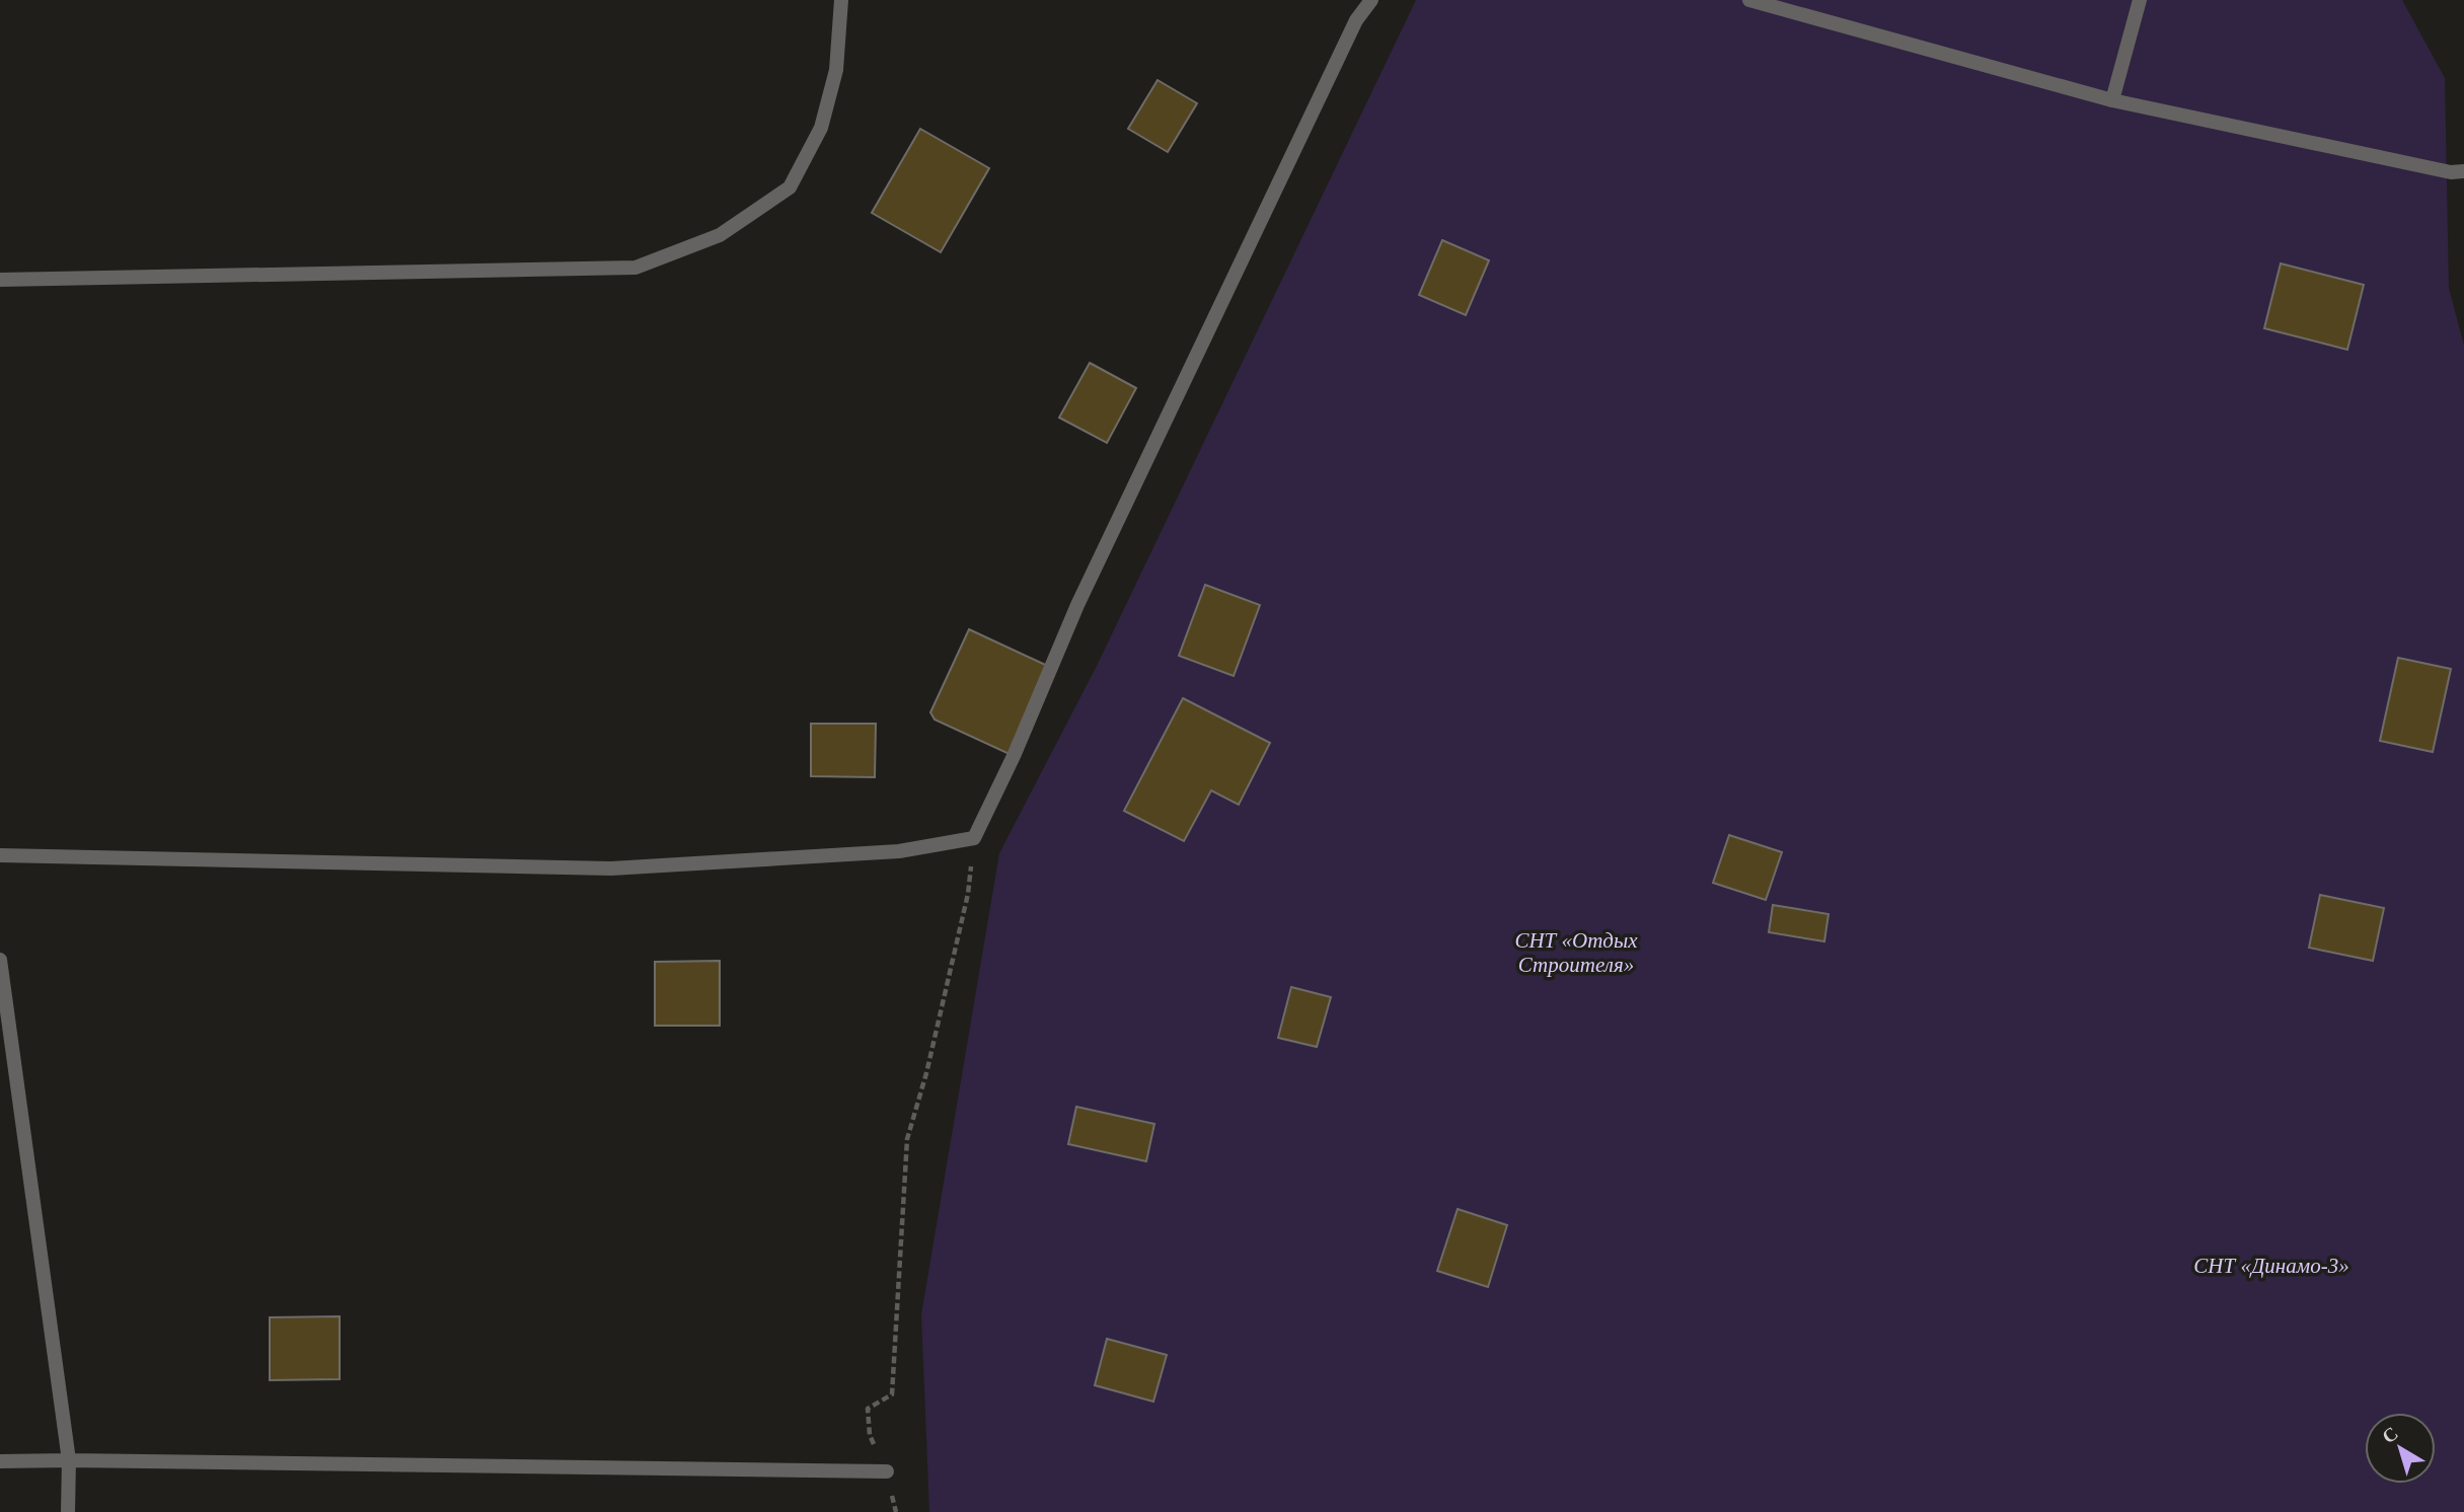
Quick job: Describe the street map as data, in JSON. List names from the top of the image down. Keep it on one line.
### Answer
{"parks":["СНТ «Отдых Строителя»","СНТ «Динамо-3»"],"north":"top left"}
